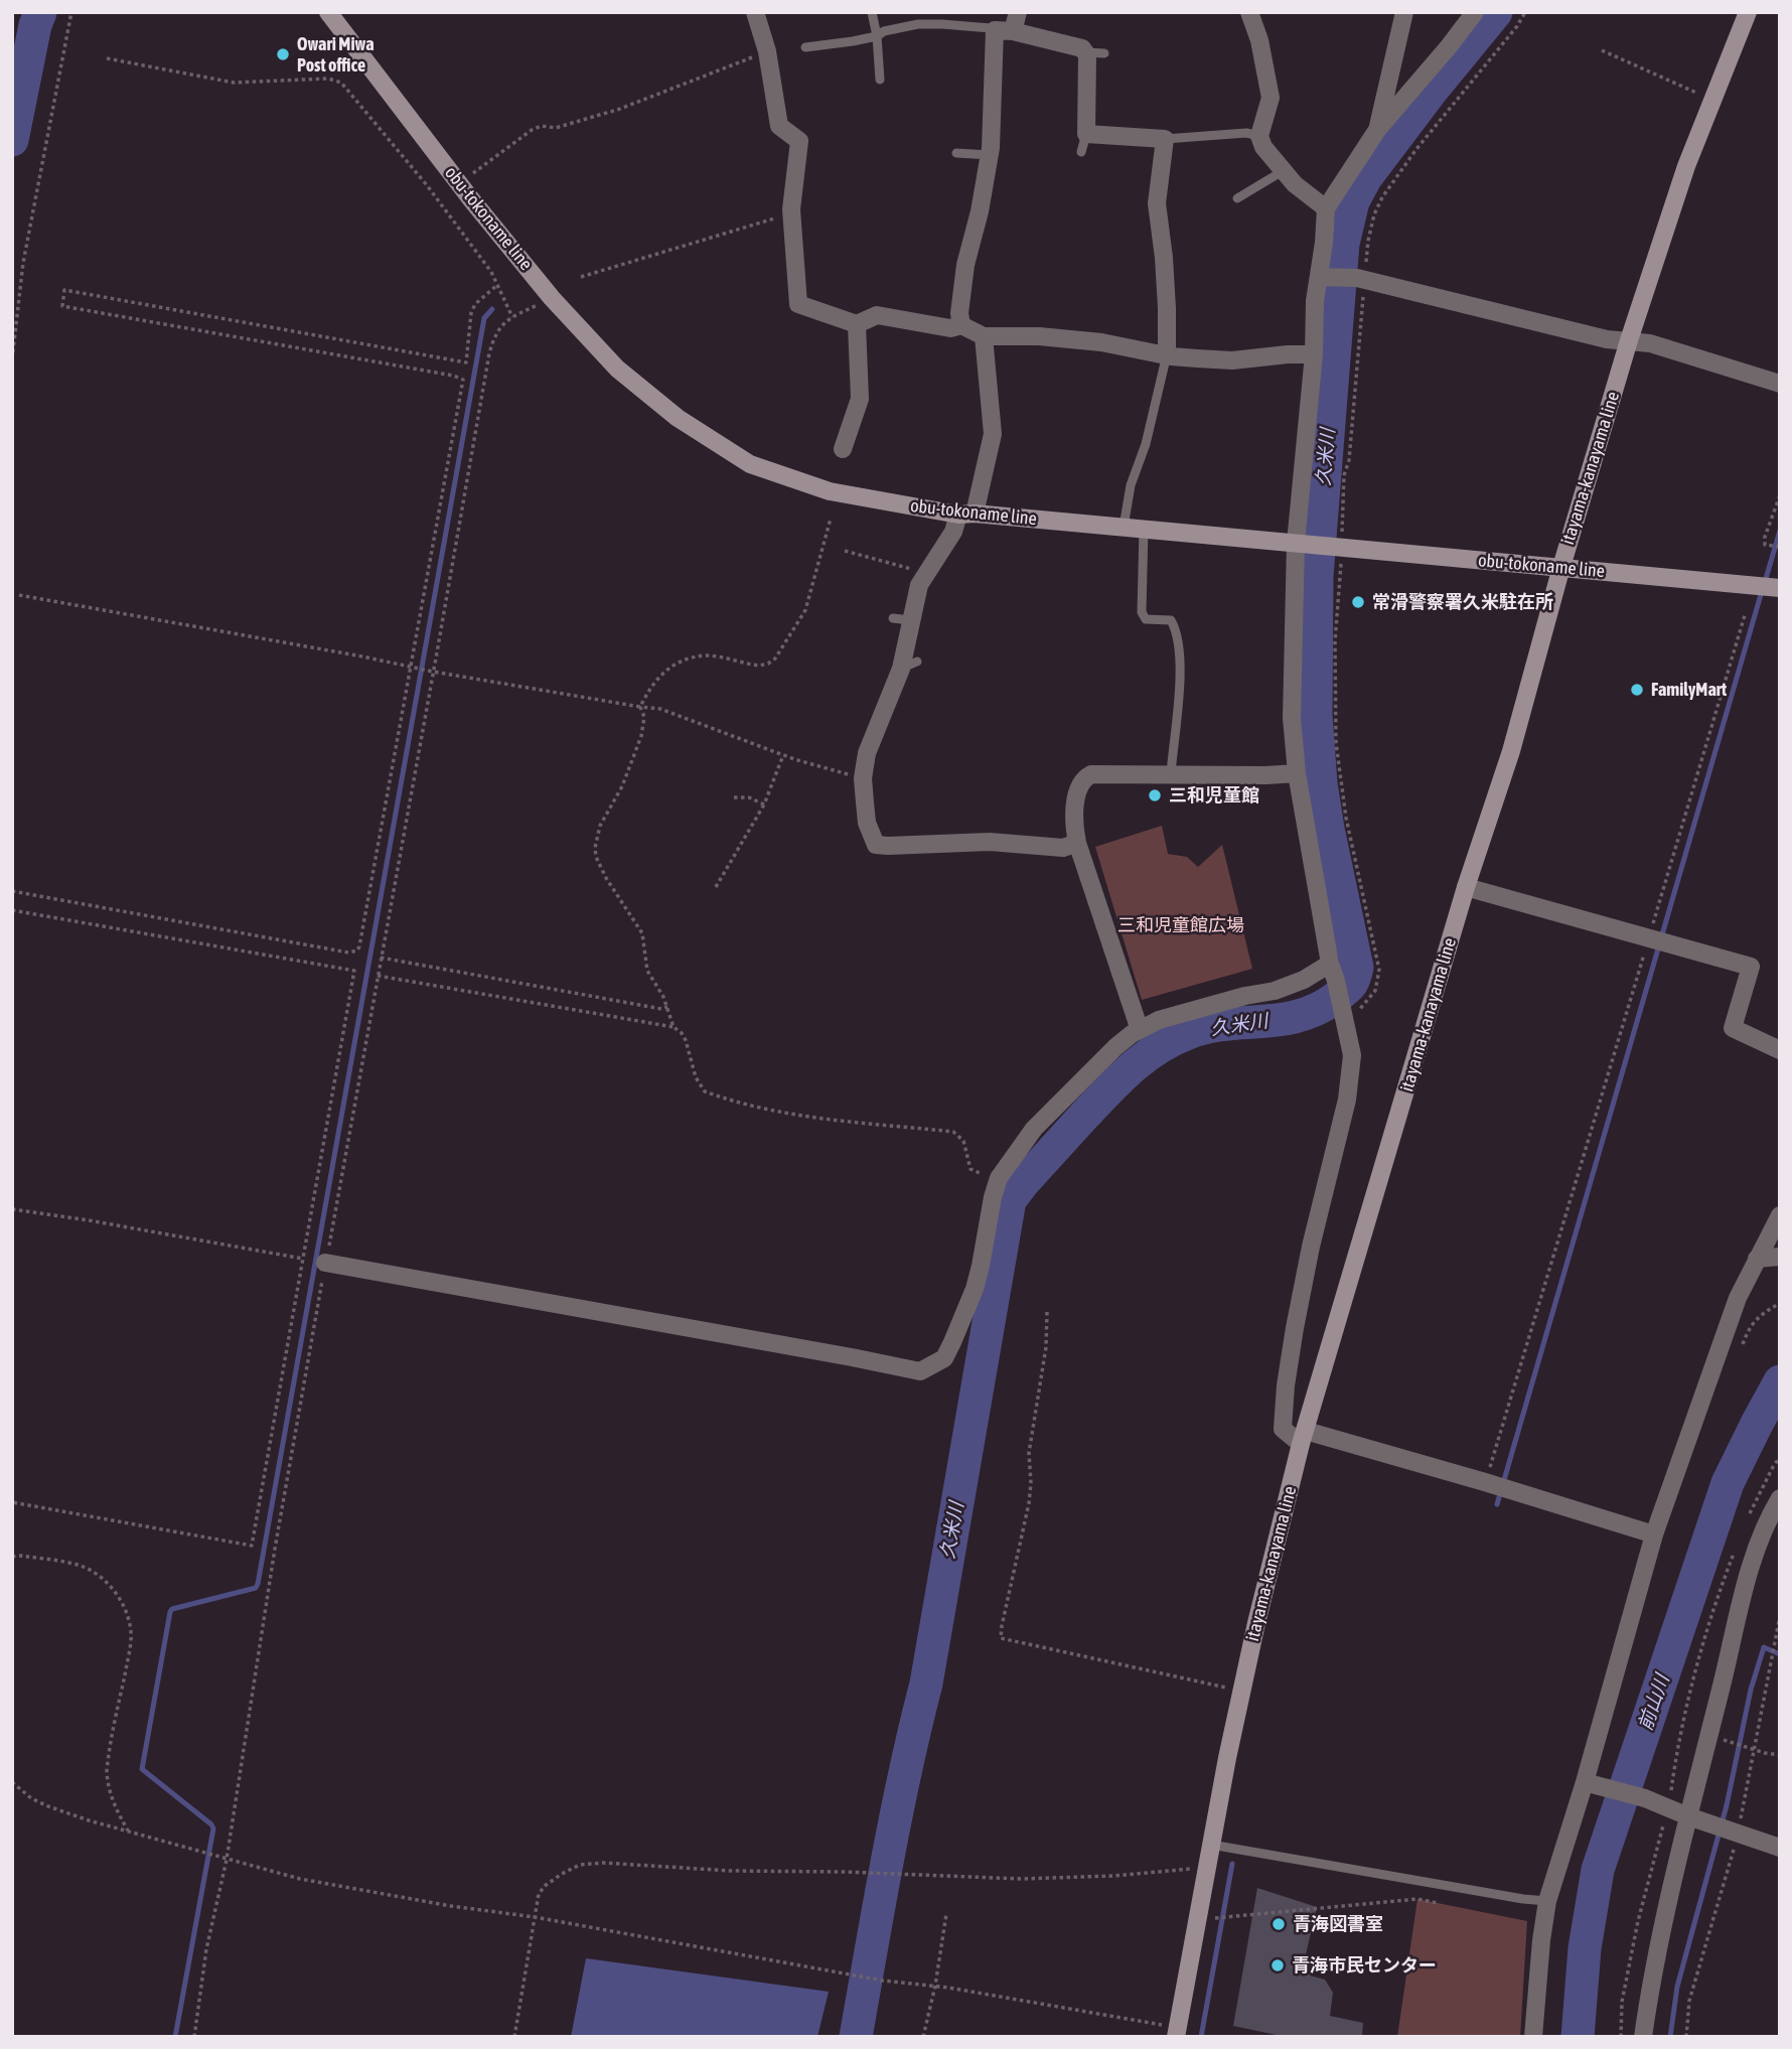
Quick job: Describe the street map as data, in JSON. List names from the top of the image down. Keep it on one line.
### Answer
{"streets":{"main road":["obu-tokoname line","itayama-kanayama line"]},"crossings":[["obu-tokoname line","itayama-kanayama line"]],"water":["久米川","前山川"],"parks":["三和児童館広場"],"places":["Owari Miwa Post office","常滑警察署久米駐在所","FamilyMart","三和児童館","青海図書室","青海市民センター"]}
